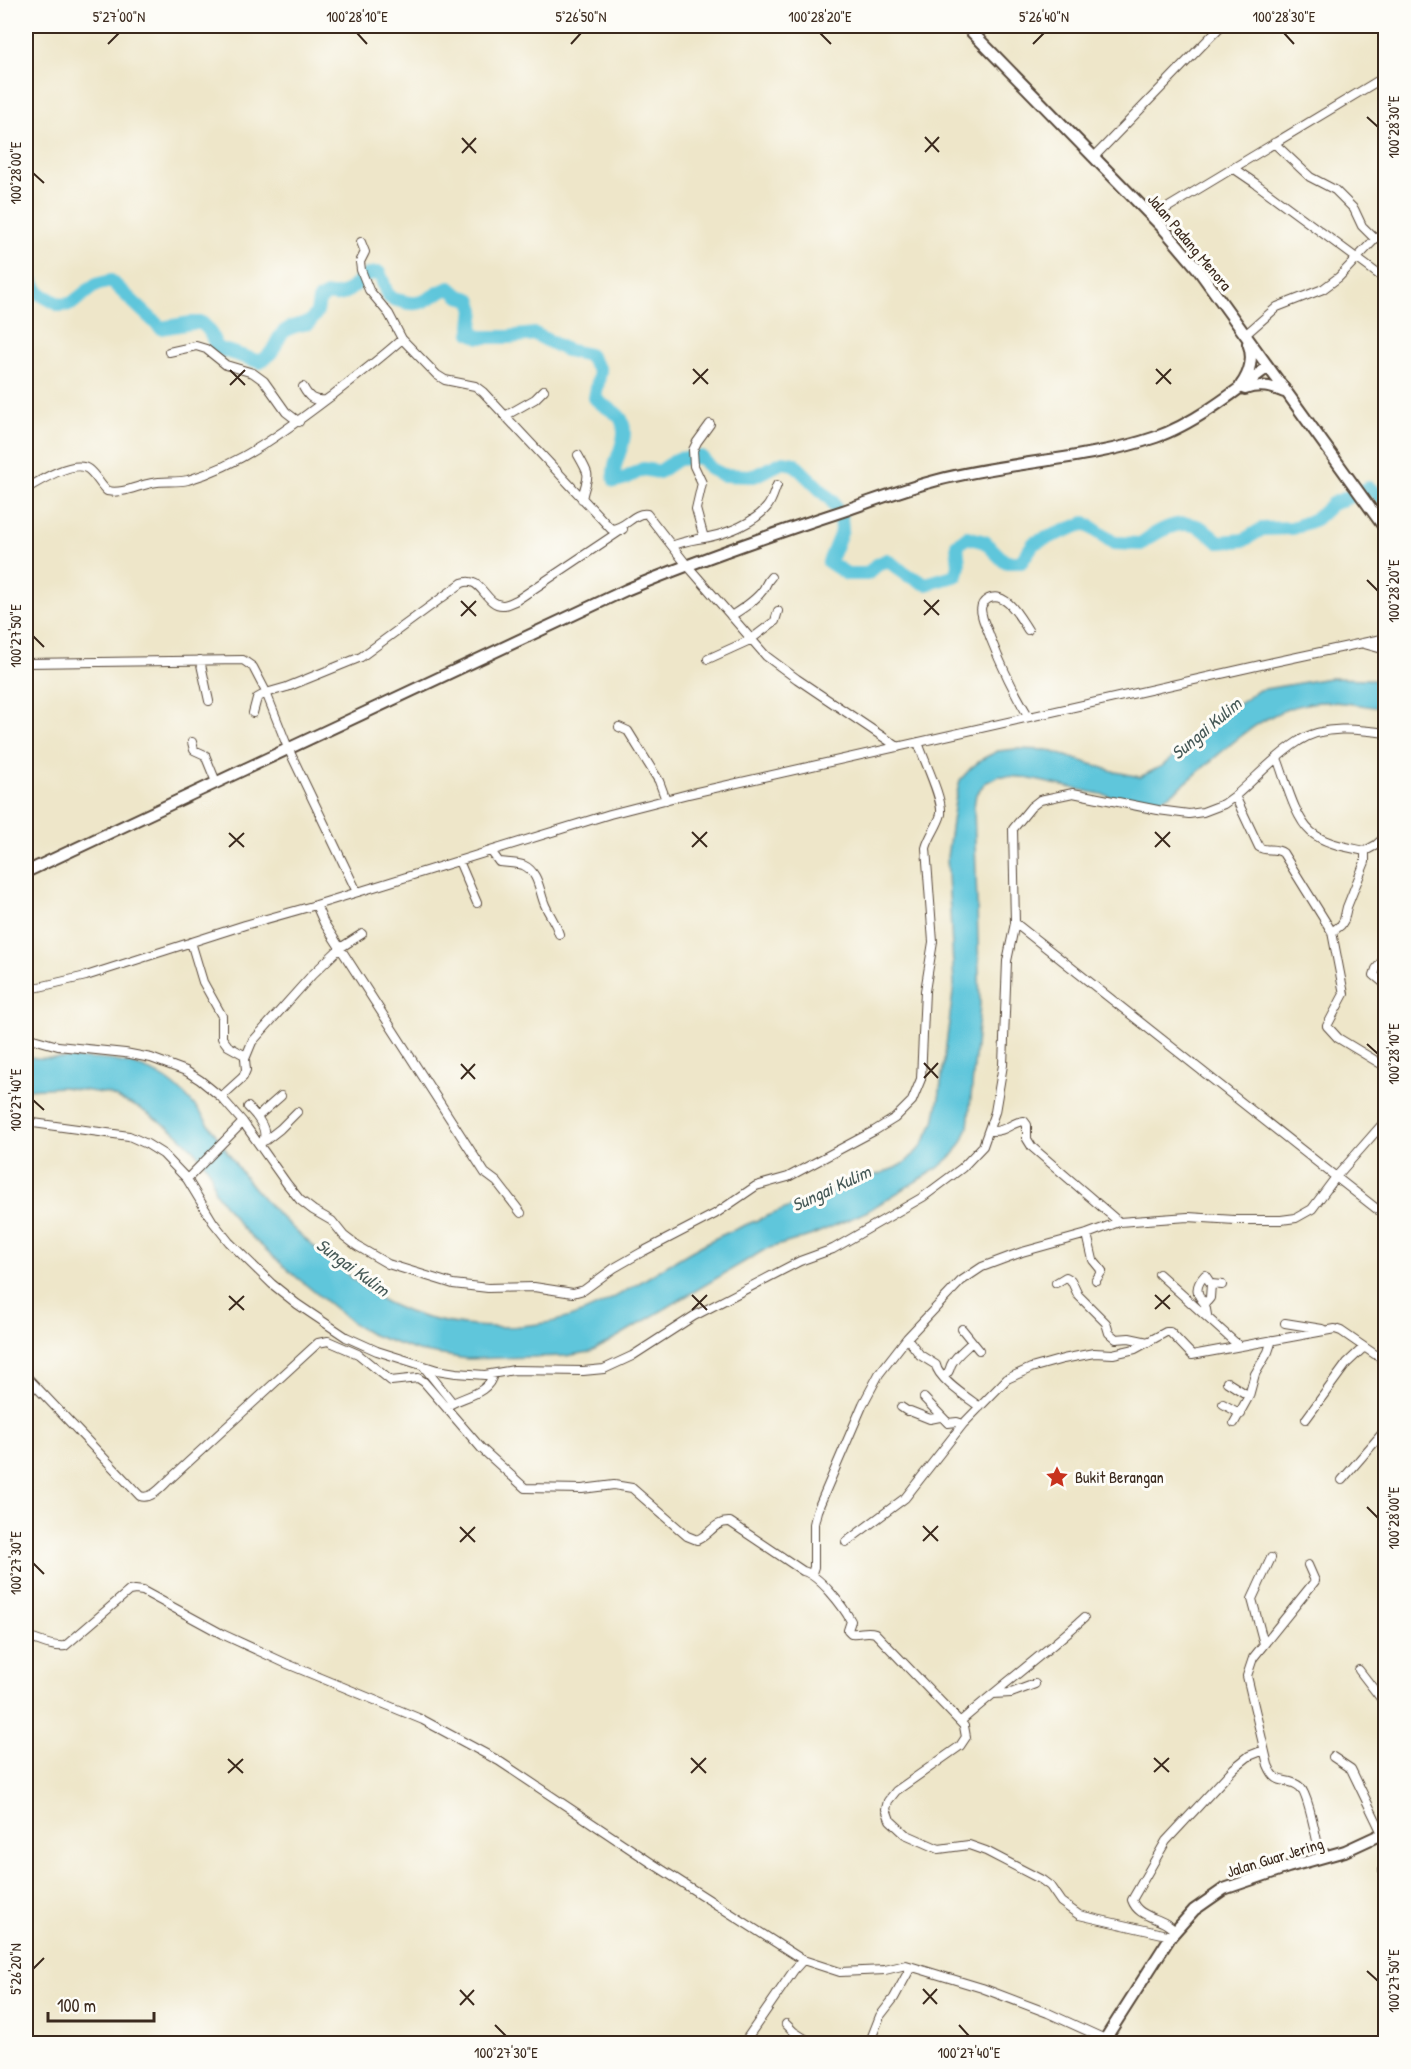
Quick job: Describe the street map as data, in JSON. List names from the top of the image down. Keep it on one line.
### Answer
{"streets":{"street":["Jalan Padang Menora","Jalan Guar Jering"]},"water":["Sungai Kulim"],"places":{"place":["Bukit Berangan"]},"scale_bar":"100 m","coordinates":["5°27'00\"N","100°28'10\"E","5°26'50\"N","100°28'20\"E","5°26'40\"N","100°28'30\"E","100°28'00\"E","100°27'50\"E","100°27'40\"E","100°27'30\"E","5°26'20\"N"]}
